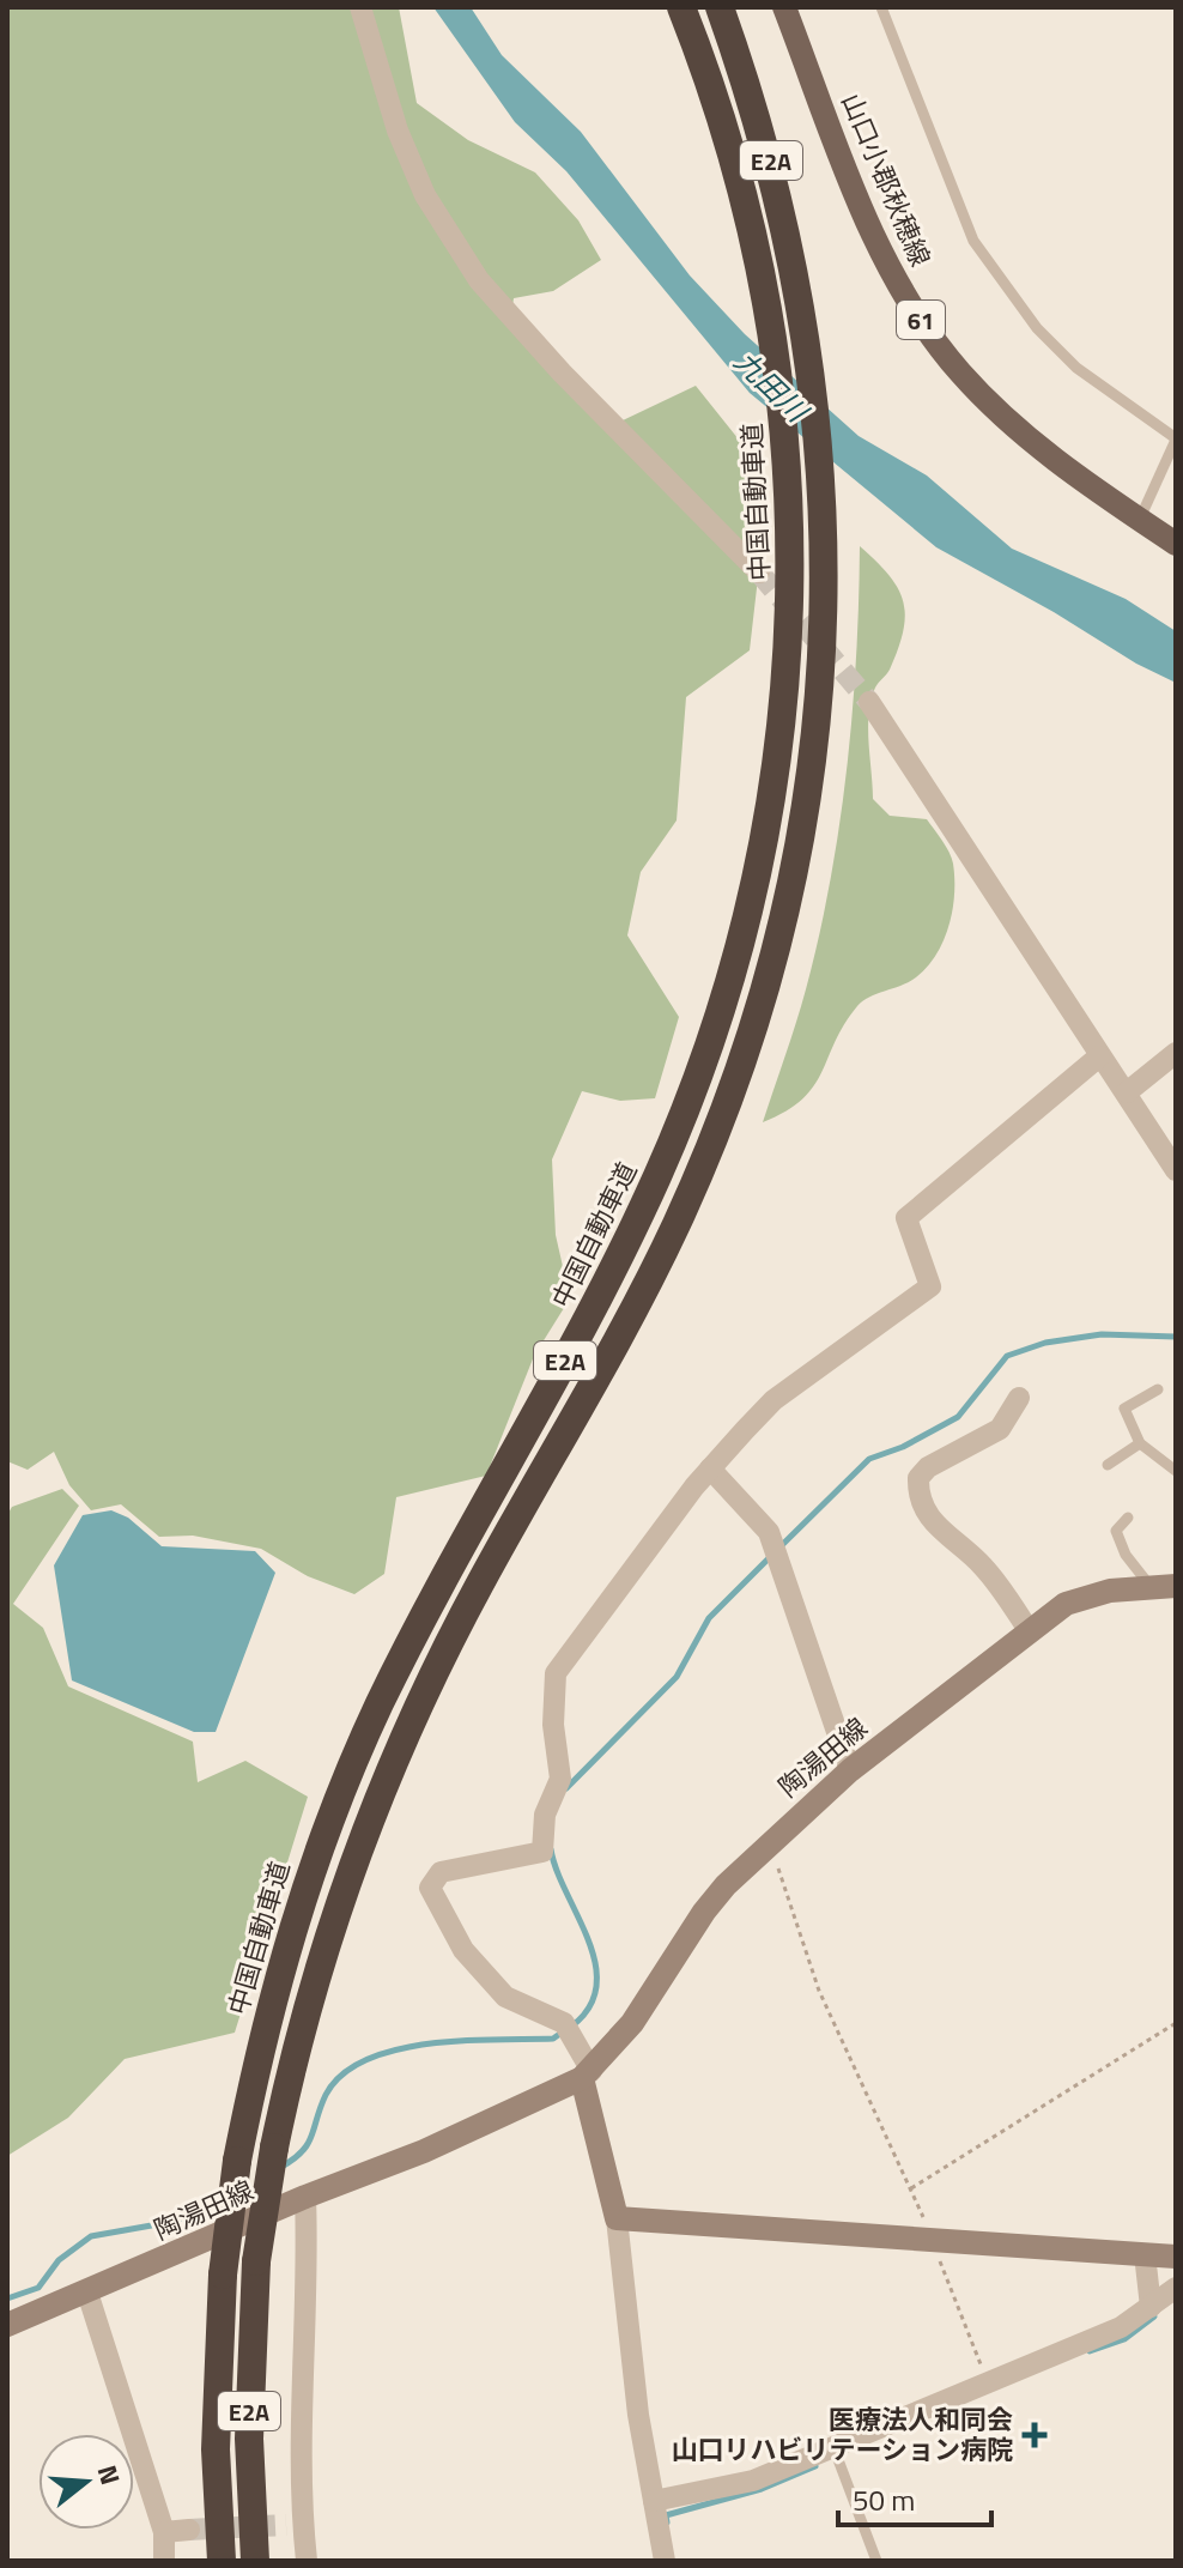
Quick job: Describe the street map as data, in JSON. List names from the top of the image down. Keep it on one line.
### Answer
{"streets":{"highway":["E2A","中国自動車道"],"main road":["山口小郡秋穂線","61","陶湯田線"]},"water":["九田川"],"places":{"health":["医療法人和同会 山口リハビリテーション病院"]},"scale_bar":"50 m","north":"right"}
